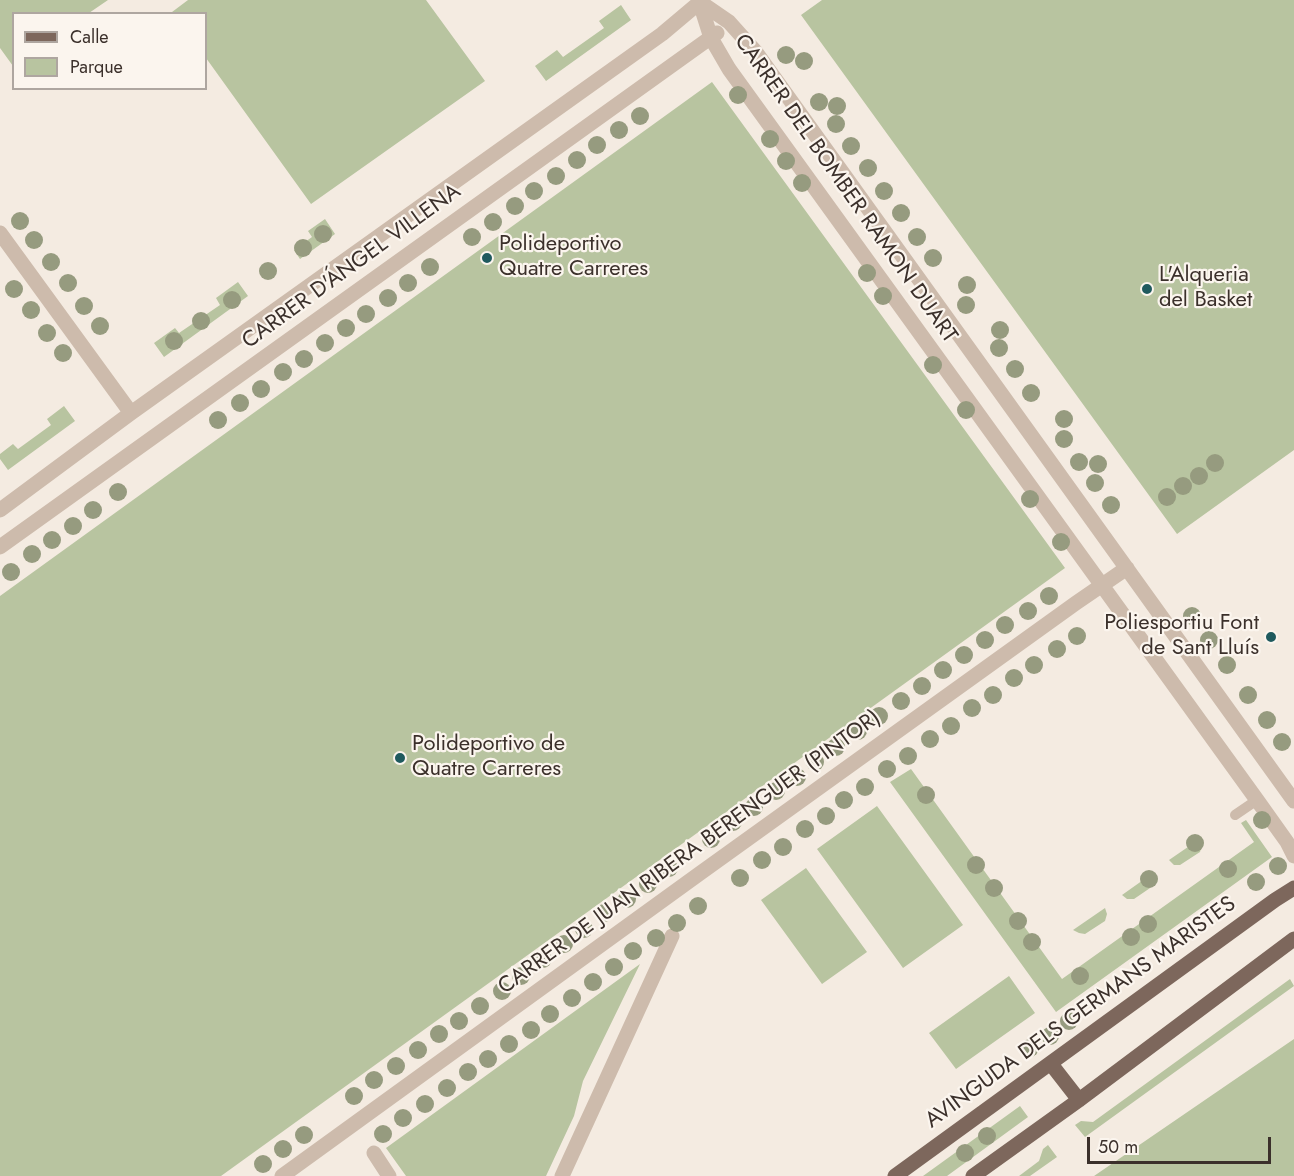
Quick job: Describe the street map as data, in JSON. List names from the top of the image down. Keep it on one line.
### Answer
{"streets":{"main road":["AVINGUDA DELS GERMANS MARISTES"],"street":["CARRER DEL BOMBER RAMON DUART","CARRER D'ÁNGEL VILLENA","CARRER DE JUAN RIBERA BERENGUER (PINTOR)"]},"crossings":[["CARRER DEL BOMBER RAMON DUART","CARRER D'ÁNGEL VILLENA"],["CARRER DEL BOMBER RAMON DUART","CARRER DE JUAN RIBERA BERENGUER (PINTOR)"]],"places":["Polideportivo Quatre Carreres","L'Alqueria del Basket","Poliesportiu Font de Sant Lluís","Polideportivo de Quatre Carreres"],"legend":["Calle","Parque"],"scale_bar":"50 m"}
